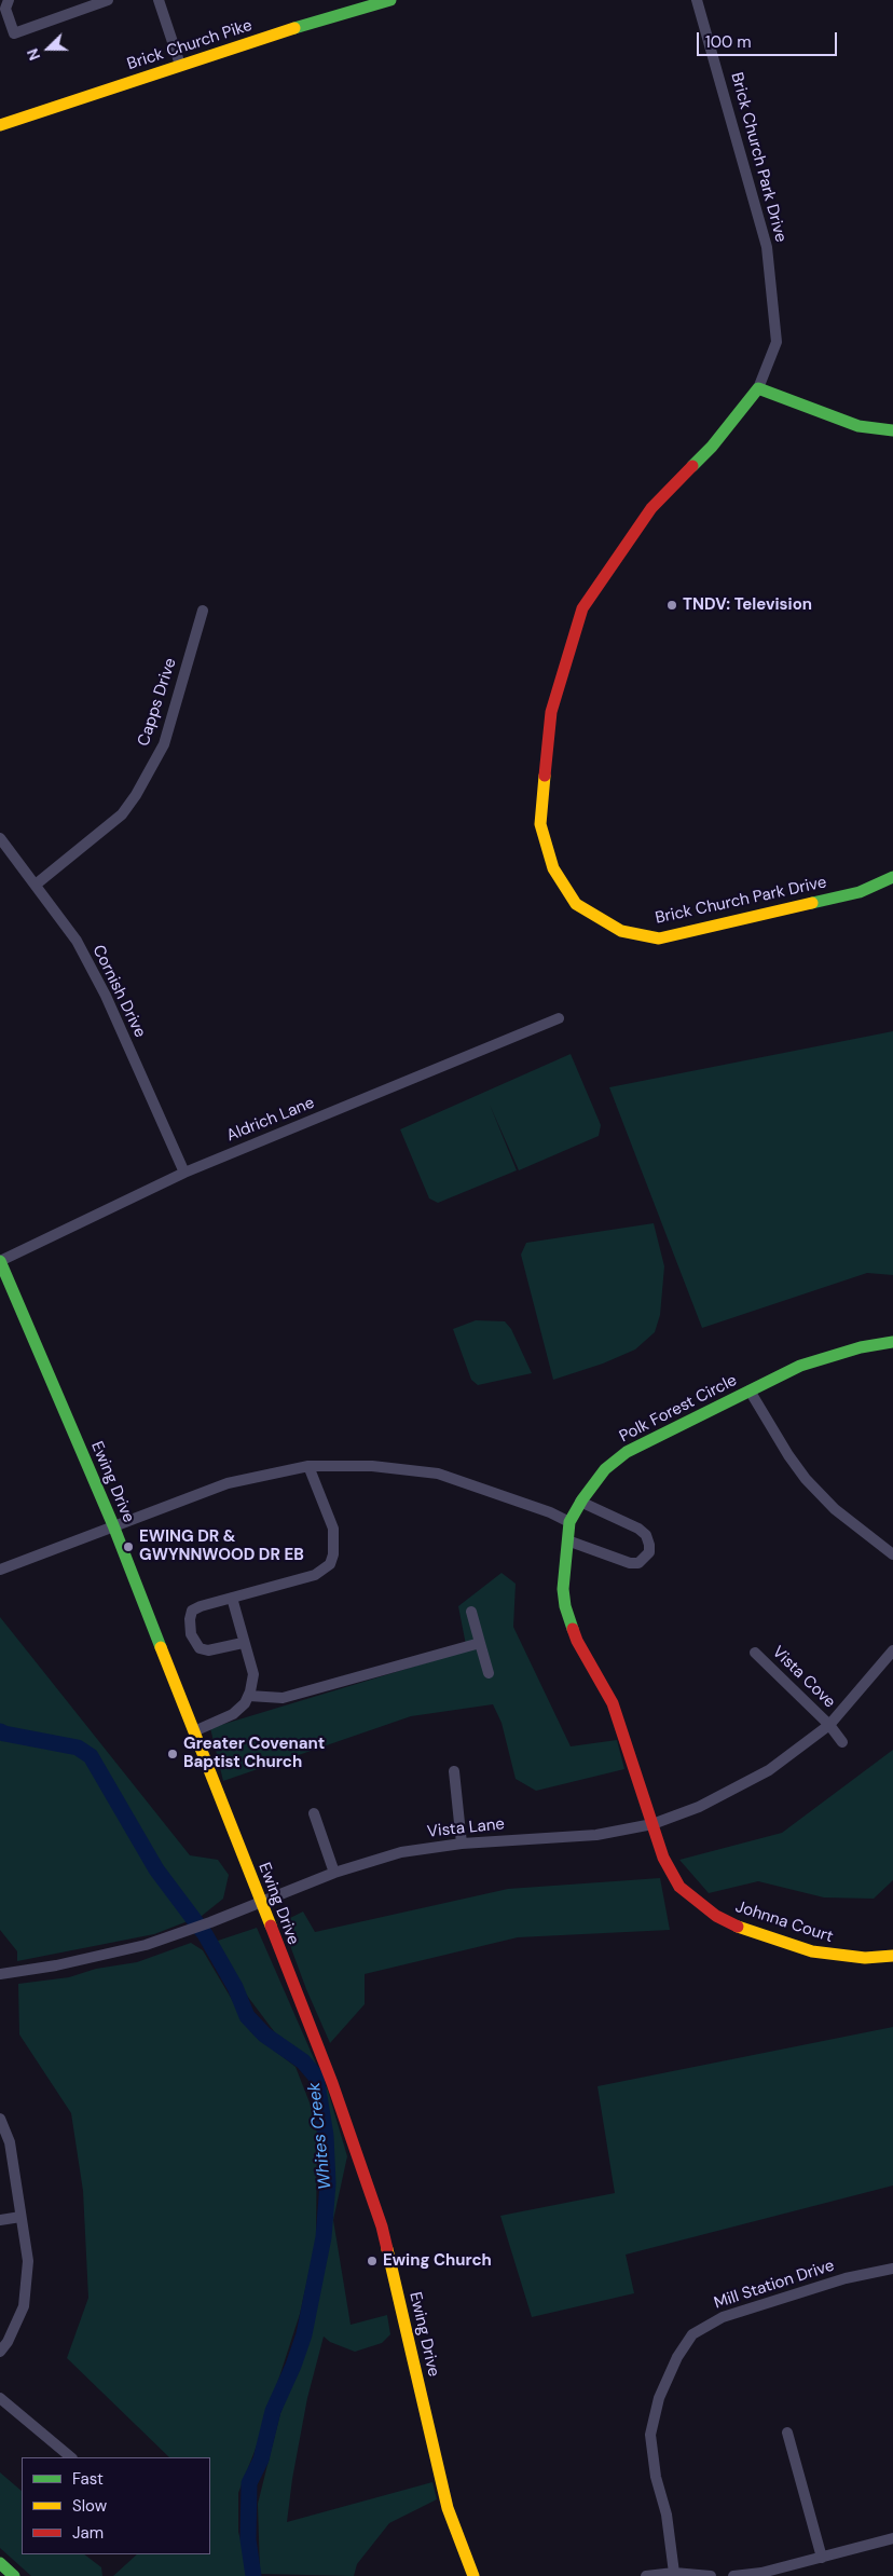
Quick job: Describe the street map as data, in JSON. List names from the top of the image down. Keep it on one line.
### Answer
{"streets":{"main road":["Brick Church Pike","Brick Church Park Drive","Polk Forest Circle","Ewing Drive","Johnna Court"],"street":["Capps Drive","Cornish Drive","Aldrich Lane","Vista Cove","Vista Lane","Mill Station Drive"]},"crossings":[["Capps Drive","Cornish Drive"],["Cornish Drive","Aldrich Lane"],["Aldrich Lane","Ewing Drive"],["Polk Forest Circle","Johnna Court"],["Ewing Drive","Vista Lane"],["Vista Cove","Vista Lane"],["Vista Lane","Johnna Court"]],"water":["Whites Creek"],"places":["TNDV: Television","EWING DR & GWYNNWOOD DR EB","Greater Covenant Baptist Church","Ewing Church"],"legend":["Fast","Slow","Jam"],"scale_bar":"100 m","north":"left"}
